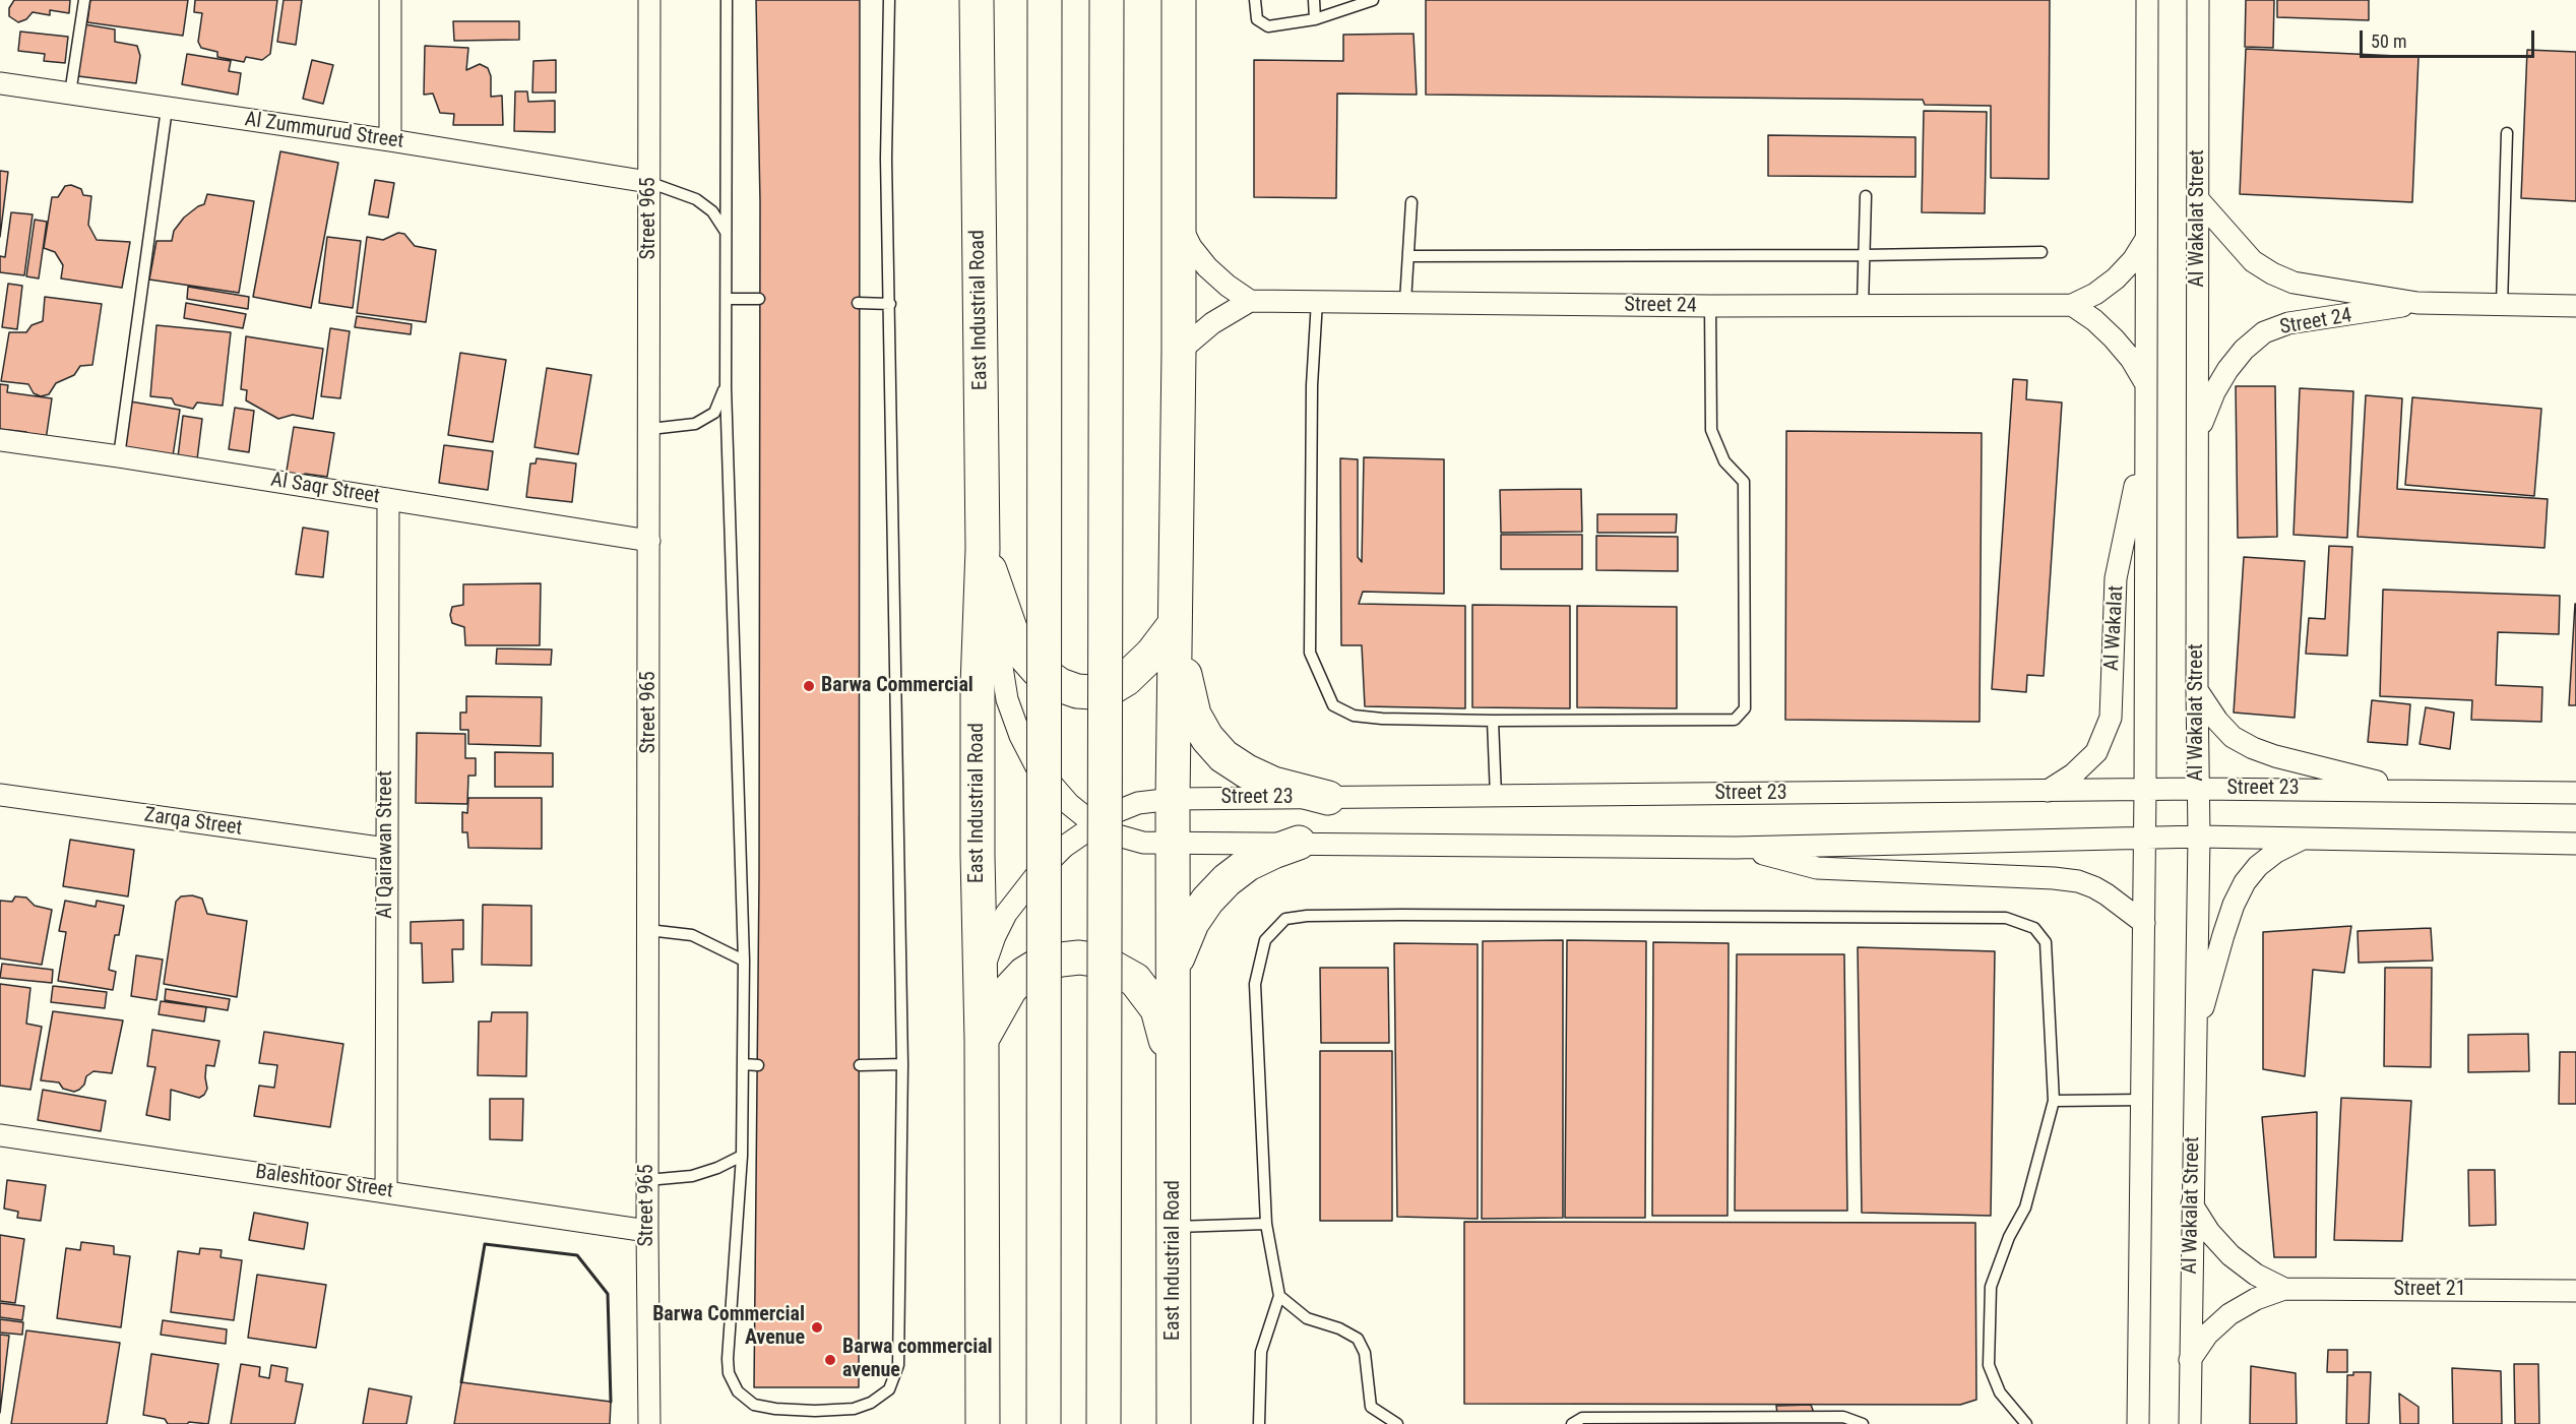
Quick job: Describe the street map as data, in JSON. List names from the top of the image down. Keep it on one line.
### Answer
{"streets":{"main road":["East Industrial Road"],"street":["Al Zummurud Street","Street 965","Al Wakalat Street","Street 24","Al Saqr Street","Al Wakalat","Street 23","Zarqa Street","Al Qairawan Street","Baleshtoor Street","Street 21"]},"crossings":[["Al Zummurud Street","Street 965"],["Street 965","Al Saqr Street"],["Street 965","Baleshtoor Street"],["Al Wakalat Street","Street 24"],["Al Wakalat Street","Street 23"],["Al Wakalat Street","Street 21"],["East Industrial Road","Street 23"],["Al Saqr Street","Al Qairawan Street"],["Al Wakalat","Street 23"],["Zarqa Street","Al Qairawan Street"],["Al Qairawan Street","Baleshtoor Street"]],"places":["Barwa Commercial","Barwa Commercial Avenue","Barwa commercial avenue"],"scale_bar":"50 m"}
